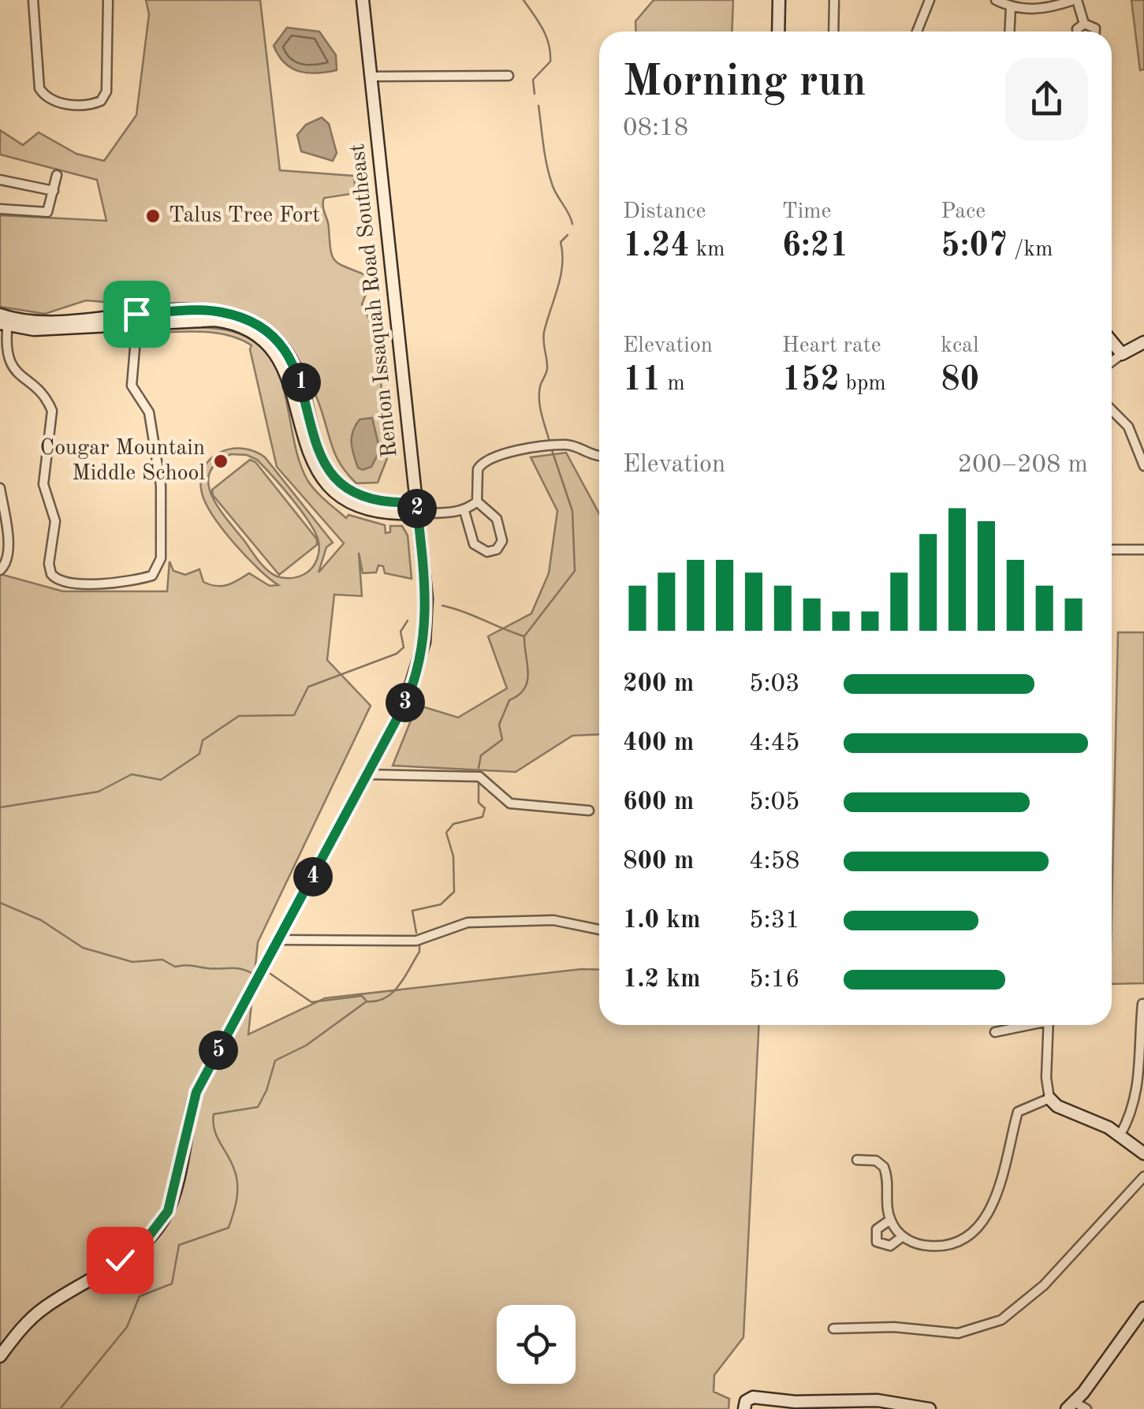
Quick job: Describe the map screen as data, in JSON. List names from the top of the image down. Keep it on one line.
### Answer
{"streets":{"main road":["Renton Issaquah Road Southeast"]},"places":["Talus Tree Fort","Cougar Mountain Middle School"],"page":{"heading":["Morning run","08:18"],"stats":[["Distance","1.24 km"],["Time","6:21"],["Pace","5:07 /km"],["Elevation","11 m"],["Heart rate","152 bpm"],["kcal","80"]],"pins":["1","2","3","4","5"],"chart":["Elevation","200–208 m"],"list":[{"name":"200 m","note":"5:03"},{"name":"400 m","note":"4:45"},{"name":"600 m","note":"5:05"},{"name":"800 m","note":"4:58"},{"name":"1.0 km","note":"5:31"},{"name":"1.2 km","note":"5:16"}]}}
